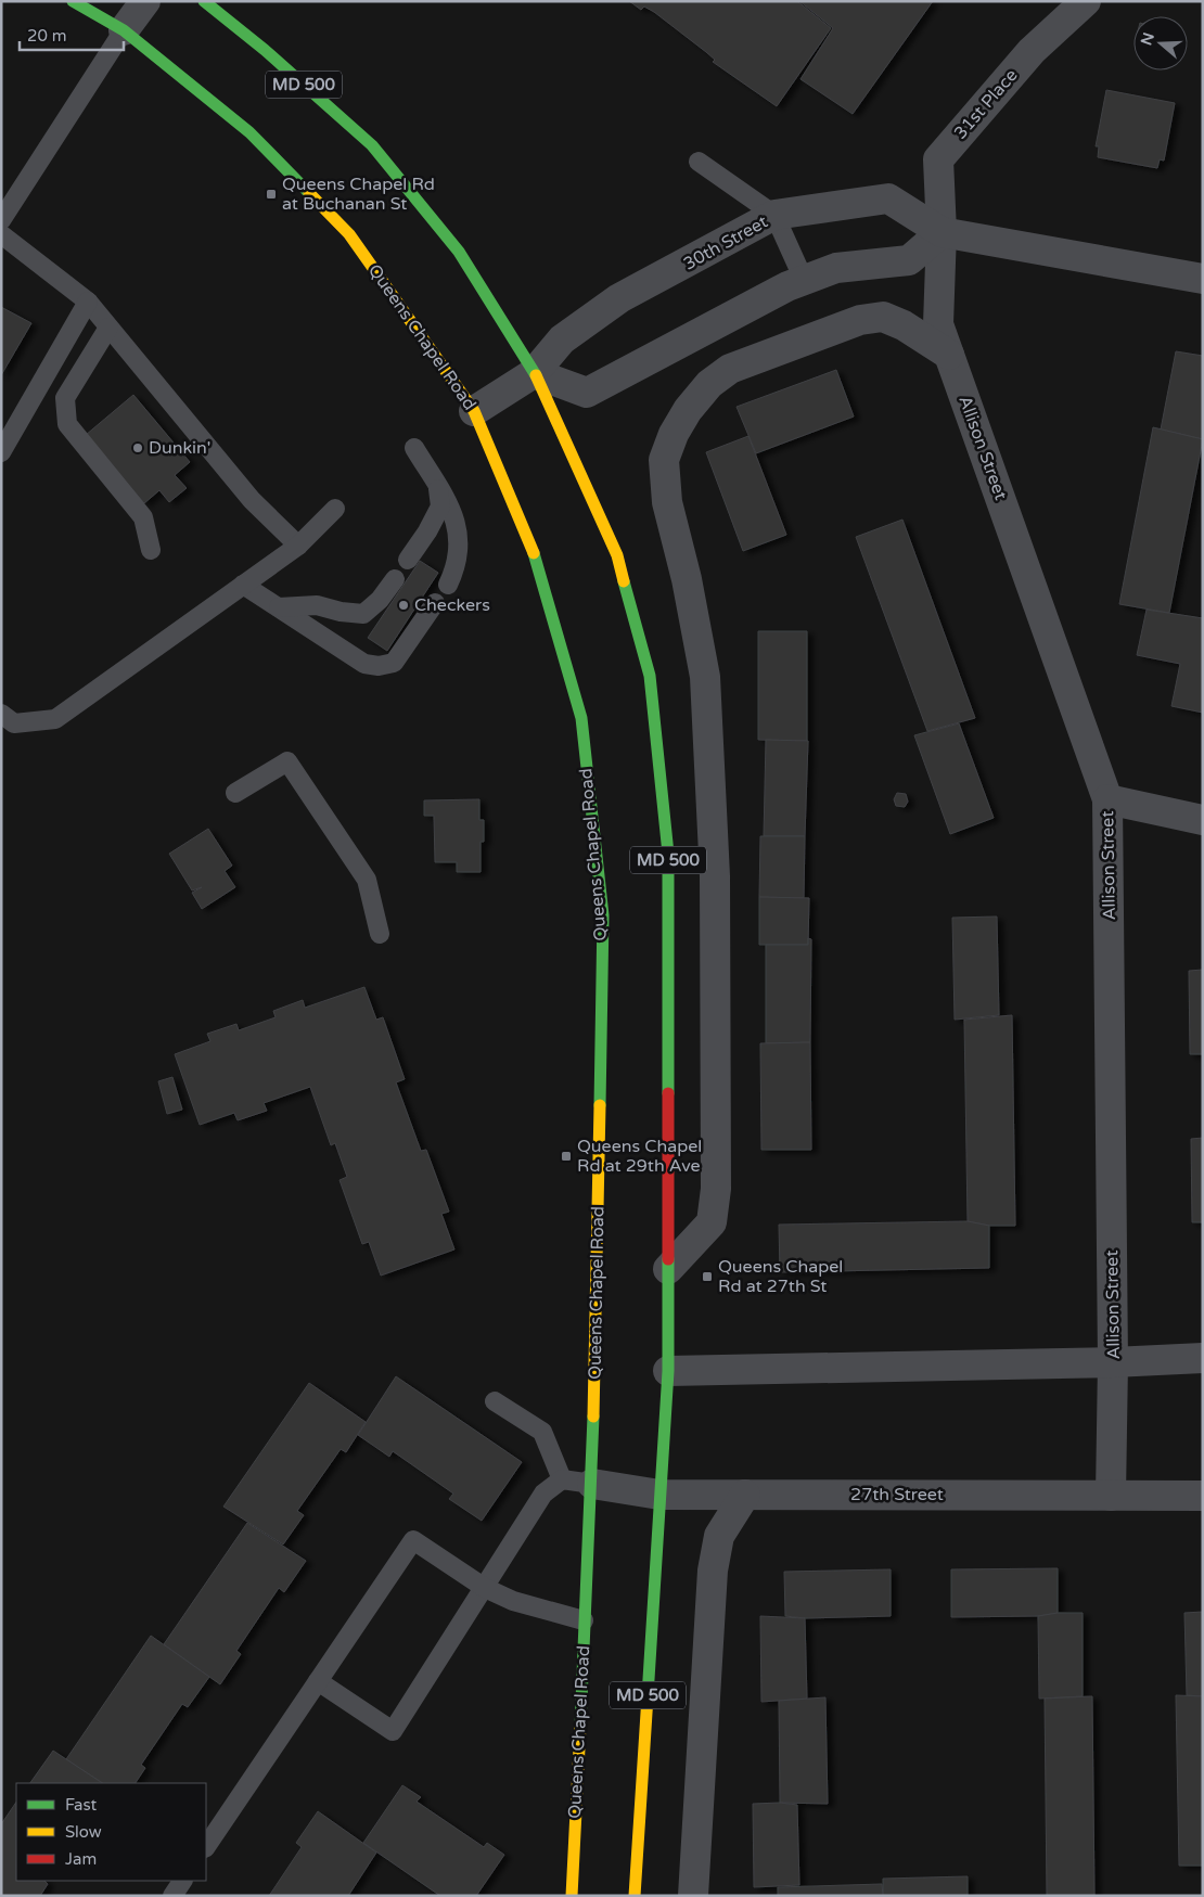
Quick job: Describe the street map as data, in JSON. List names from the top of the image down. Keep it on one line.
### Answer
{"streets":{"main road":["MD 500","Queens Chapel Road"],"street":["31st Place","30th Street","Allison Street","27th Street"]},"crossings":[["MD 500","30th Street"],["MD 500","27th Street"],["31st Place","30th Street"],["31st Place","Allison Street"],["30th Street","Queens Chapel Road"],["30th Street","Allison Street"],["Queens Chapel Road","27th Street"],["Allison Street","27th Street"]],"places":{"transit":["Queens Chapel Rd at Buchanan St","Queens Chapel Rd at 29th Ave","Queens Chapel Rd at 27th St"],"other":["Dunkin'","Checkers"]},"legend":["Fast","Slow","Jam"],"scale_bar":"20 m","north":"left"}
